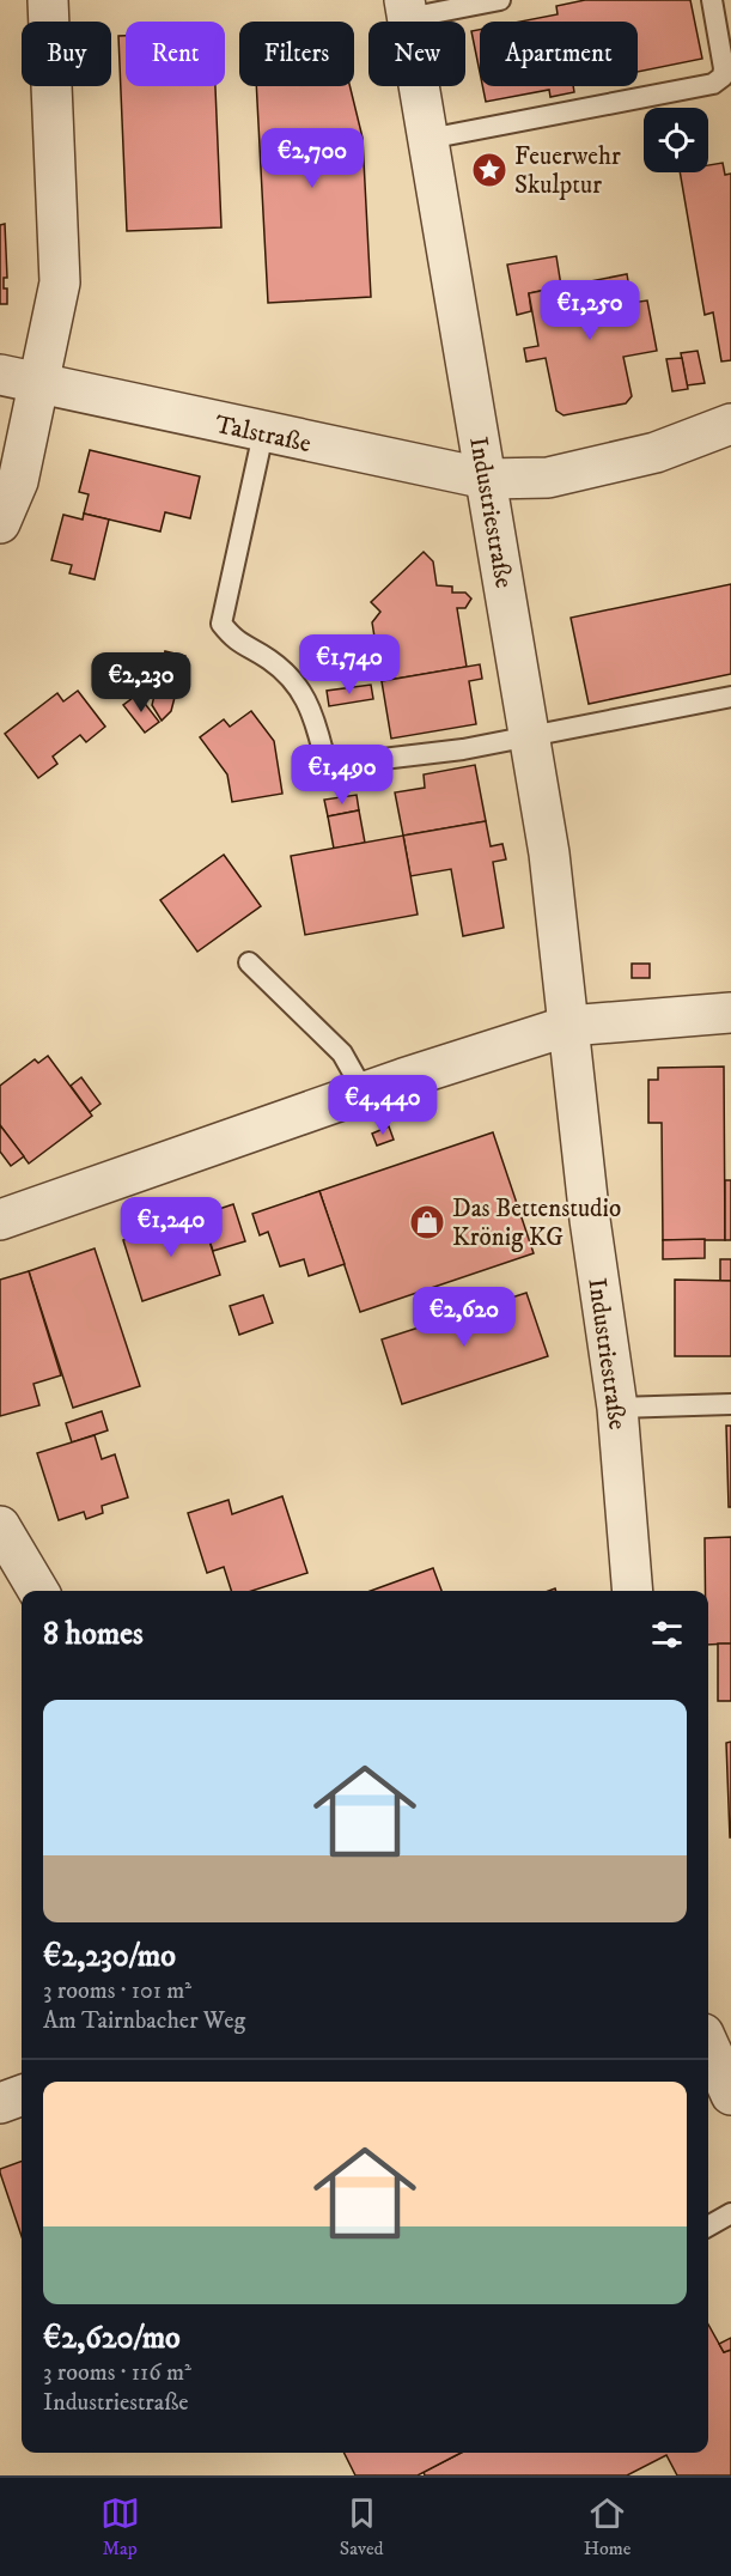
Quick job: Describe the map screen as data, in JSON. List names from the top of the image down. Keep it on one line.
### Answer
{"streets":{"street":["Talstraße","Industriestraße"]},"crossings":[["Talstraße","Industriestraße"]],"places":{"place":["Feuerwehr Skulptur"],"shop":["Das Bettenstudio Krönig KG"]},"page":{"chip":["Buy","Rent","Filters","New","Apartment"],"price":["€2,700","€1,250","€1,740","€2,230","€1,490","€4,440","€1,240","€2,620"],"heading":"8 homes","list":[{"name":"€2,230/mo","note":"3 rooms · 101 m² · Am Tairnbacher Weg"},{"name":"€2,620/mo","note":"3 rooms · 116 m² · Industriestraße"}],"tabs":["Map","Saved","Home"]}}
